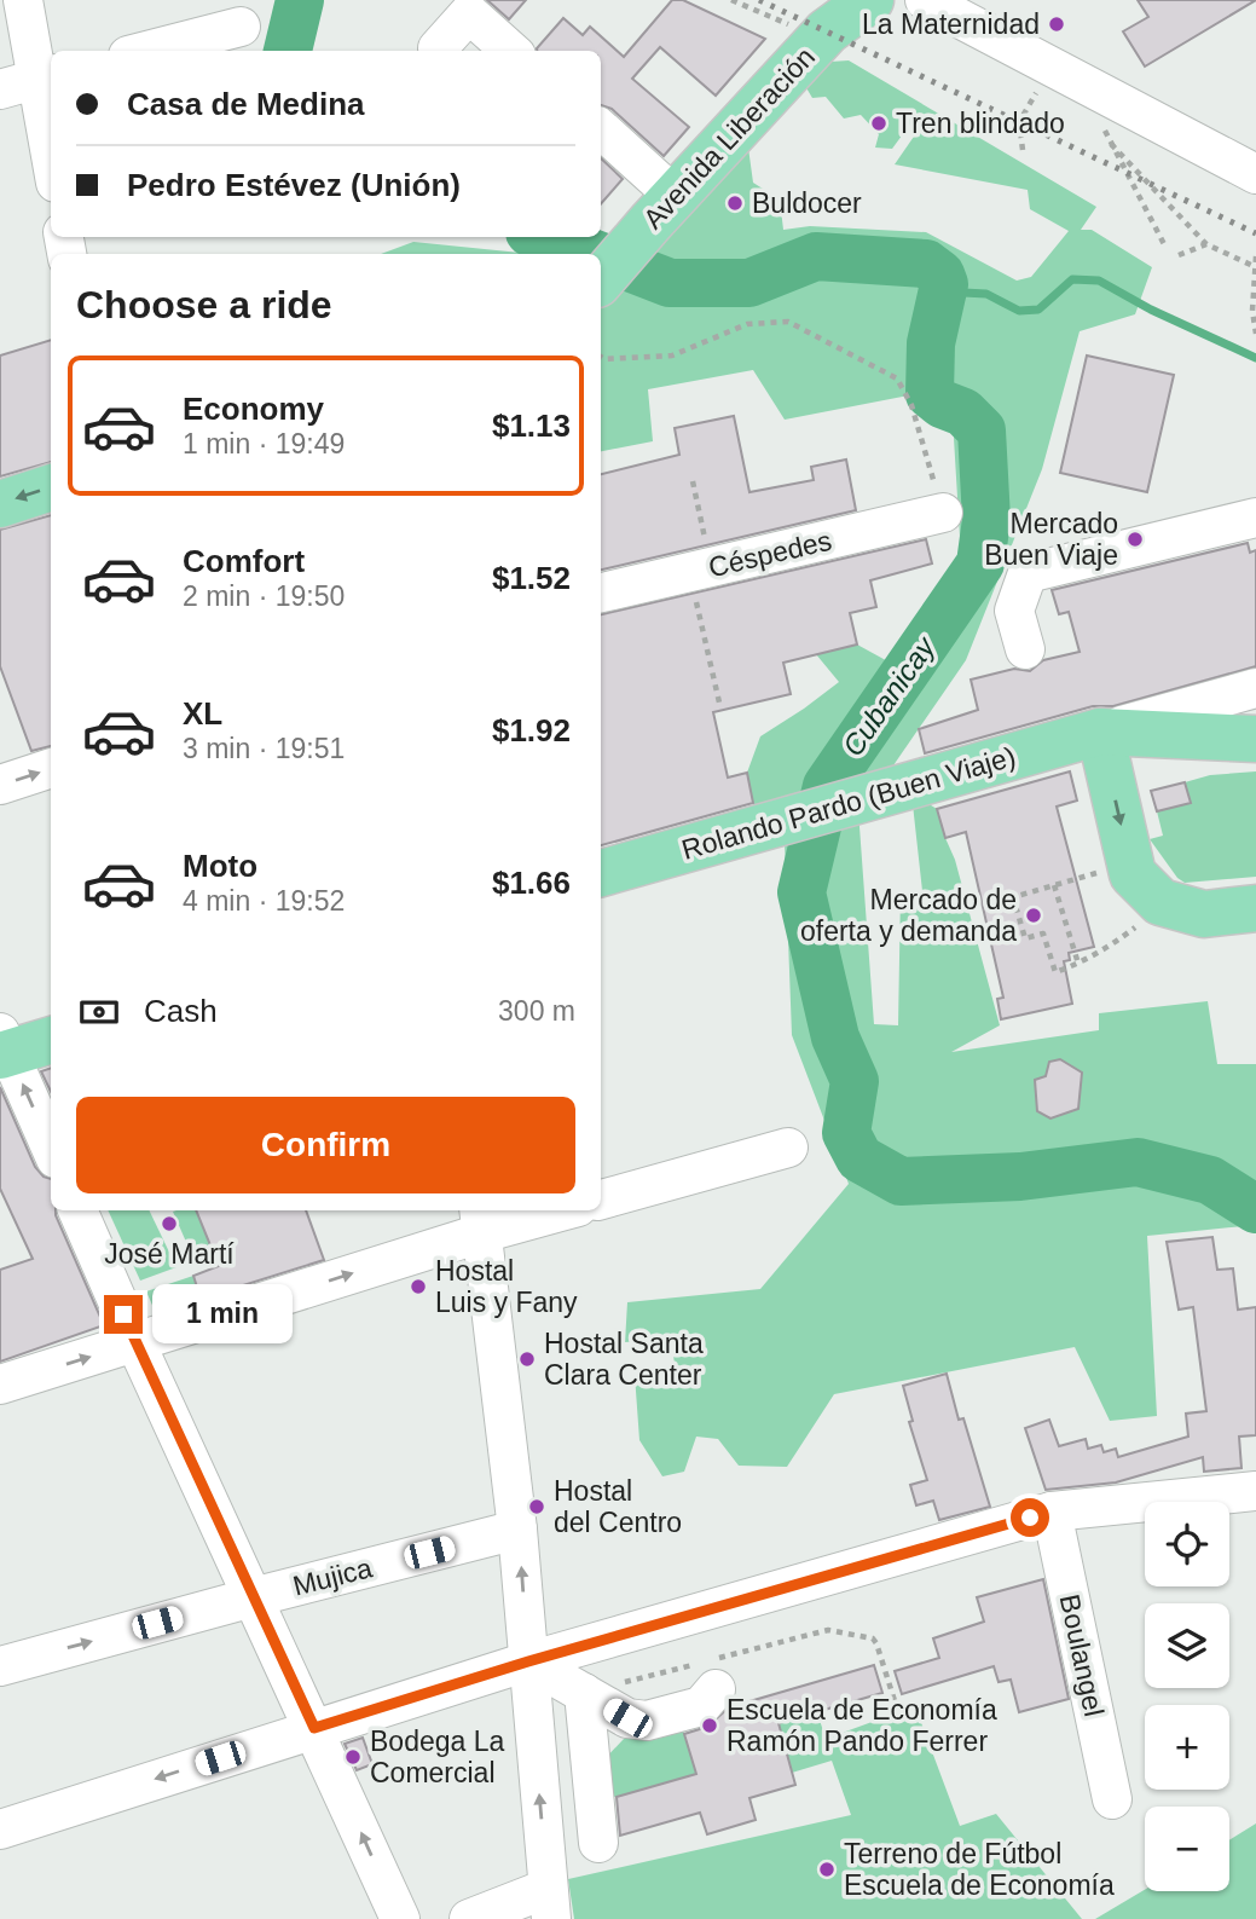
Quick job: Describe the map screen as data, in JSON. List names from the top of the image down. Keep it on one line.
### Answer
{"streets":{"main road":["Avenida Liberación","Rolando Pardo (Buen Viaje)"],"street":["Céspedes","Mujica","Boulangel"]},"water":["Cubanicay"],"places":["La Maternidad","Tren blindado","Buldocer","Mercado Buen Viaje","Mercado de oferta y demanda","José Martí","Hostal Luis y Fany","Hostal Santa Clara Center","Hostal del Centro","Escuela de Economía Ramón Pando Ferrer","Bodega La Comercial","Terreno de Fútbol Escuela de Economía"],"page":{"banner":["Casa de Medina","Pedro Estévez (Unión)"],"heading":"Choose a ride","list":[{"name":"Economy","note":"1 min · 19:49","value":"$1.13"},{"name":"Comfort","note":"2 min · 19:50","value":"$1.52"},{"name":"XL","note":"3 min · 19:51","value":"$1.92"},{"name":"Moto","note":"4 min · 19:52","value":"$1.66"}],"pay":["Cash","300 m"],"buttons":"Confirm","bubble":"1 min","map_buttons":["+","−"]}}
